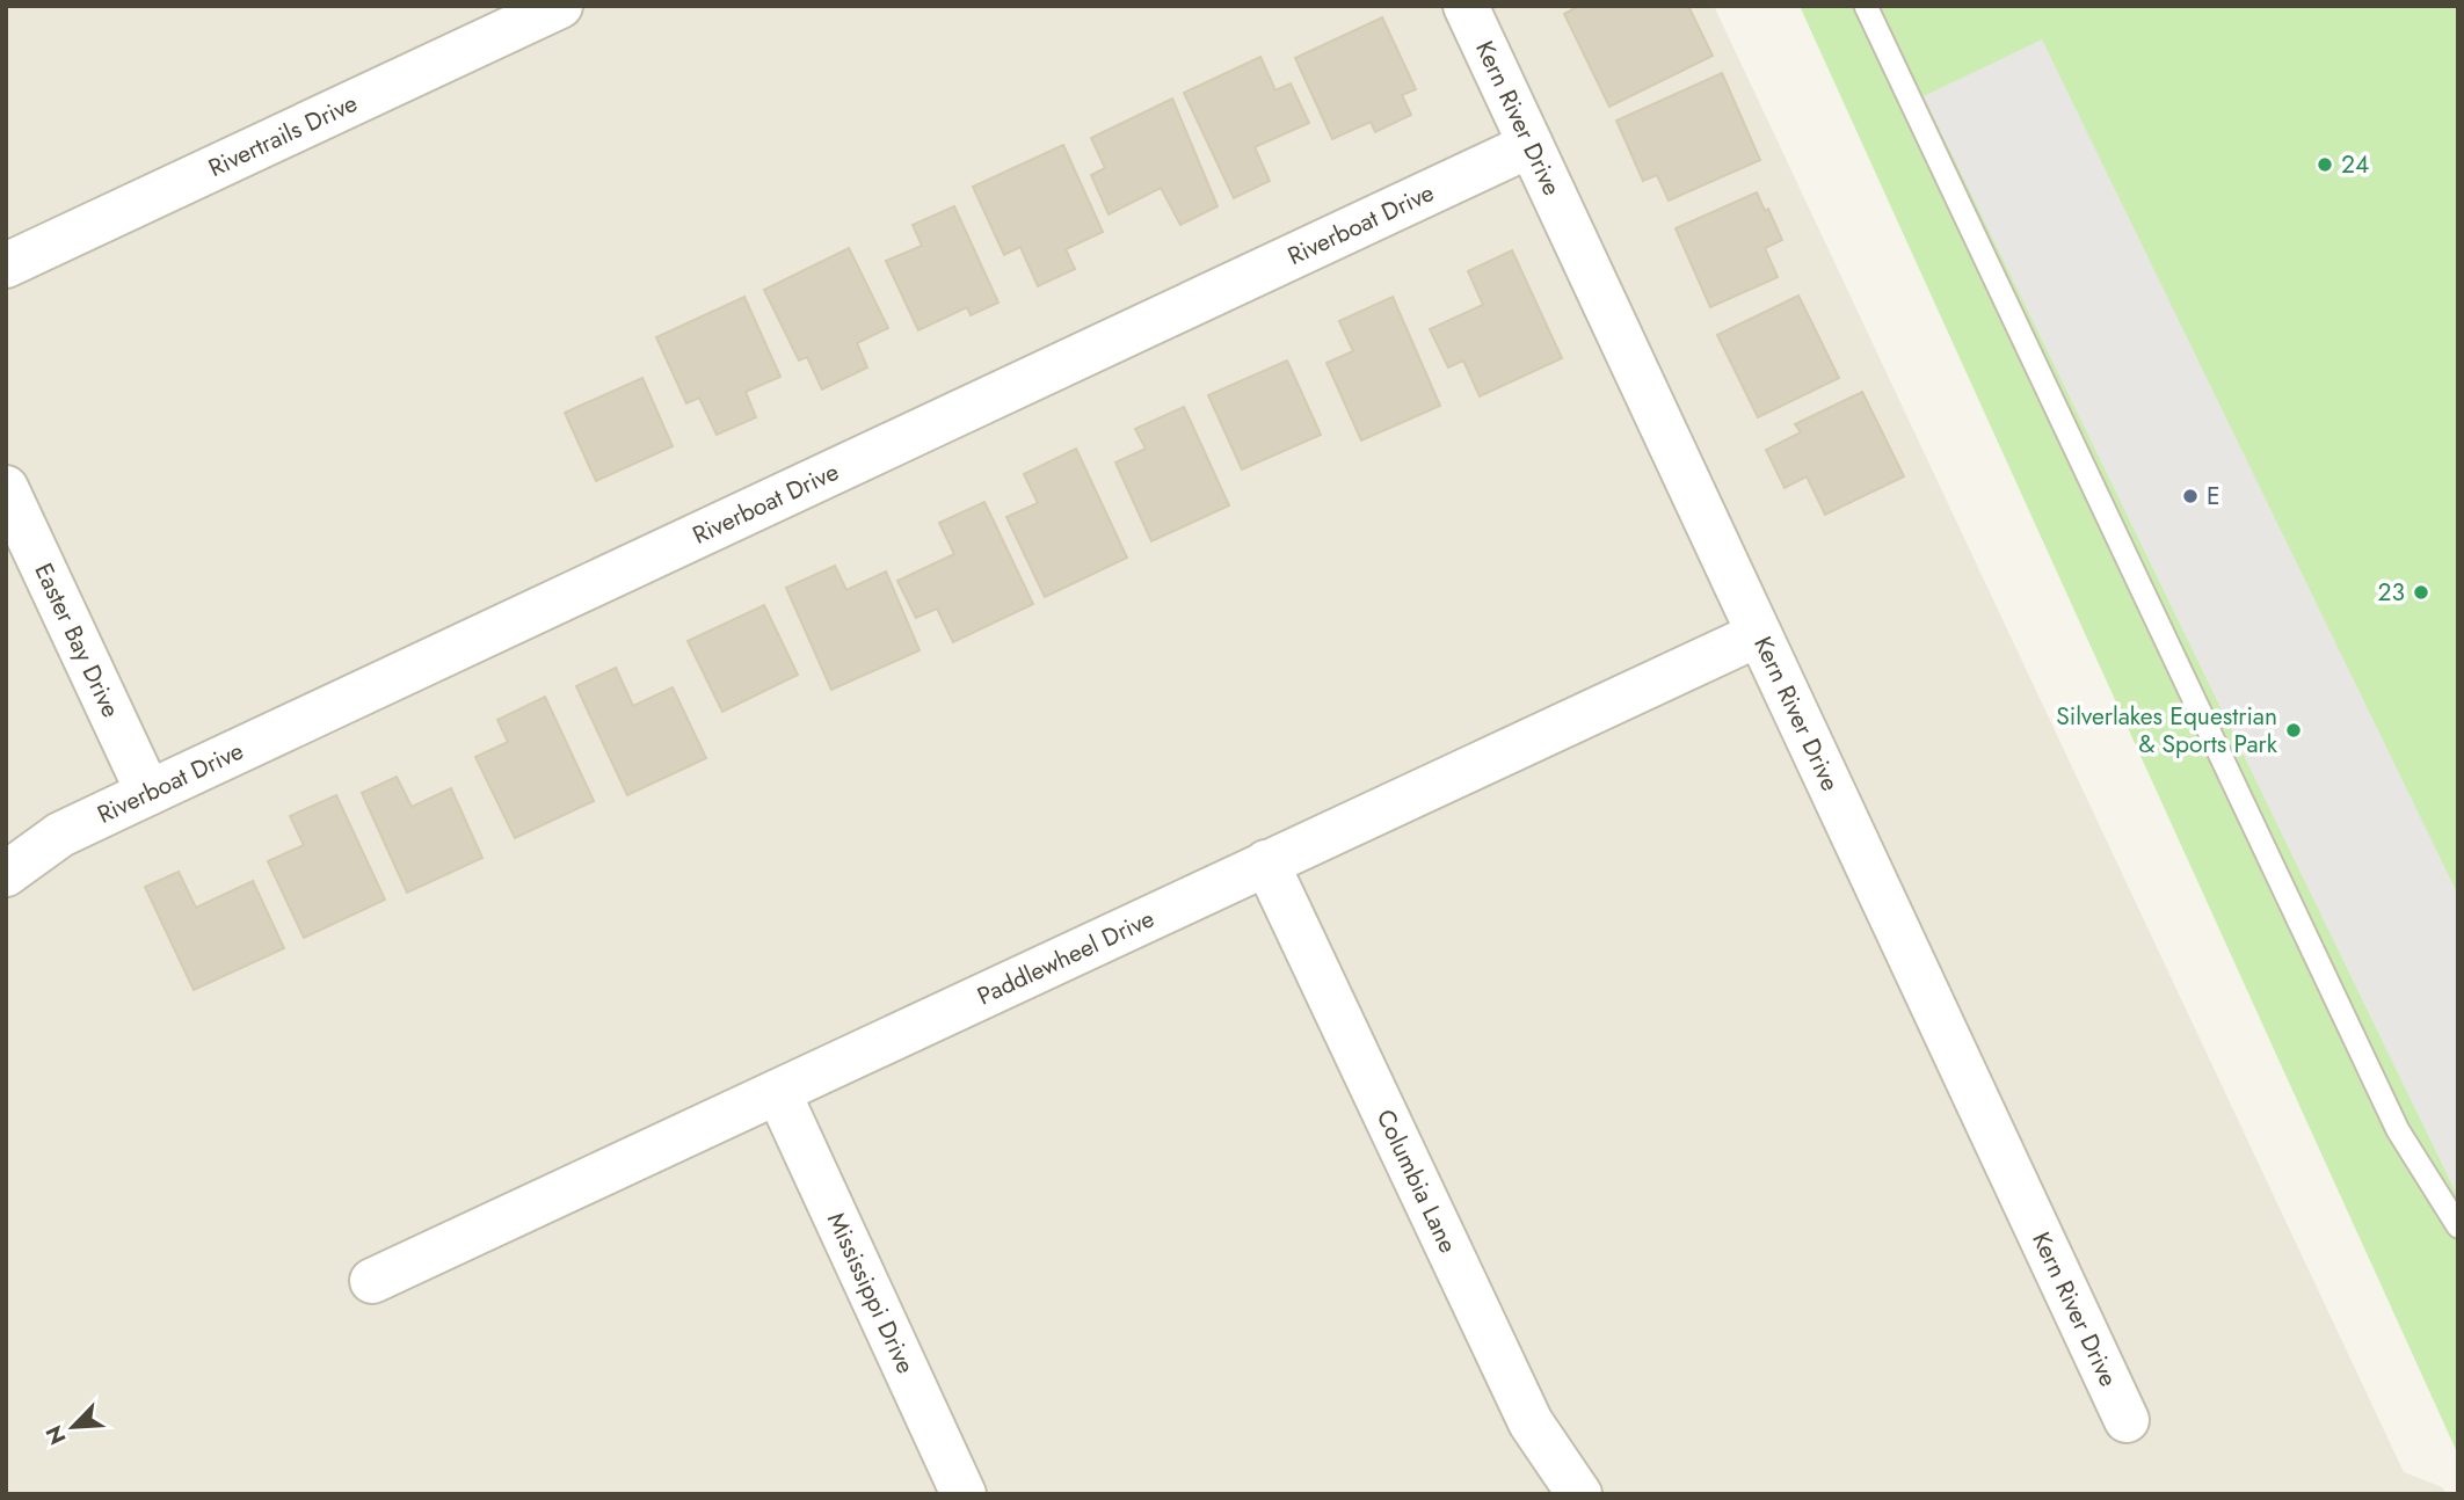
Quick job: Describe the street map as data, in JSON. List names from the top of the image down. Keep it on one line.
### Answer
{"streets":{"street":["Kern River Drive","Rivertrails Drive","Riverboat Drive","Easter Bay Drive","Paddlewheel Drive","Columbia Lane","Mississippi Drive"]},"crossings":[["Kern River Drive","Riverboat Drive"],["Kern River Drive","Paddlewheel Drive"],["Riverboat Drive","Easter Bay Drive"],["Paddlewheel Drive","Columbia Lane"],["Paddlewheel Drive","Mississippi Drive"]],"places":["24","E","23","Silverlakes Equestrian & Sports Park"],"north":"bottom left"}
